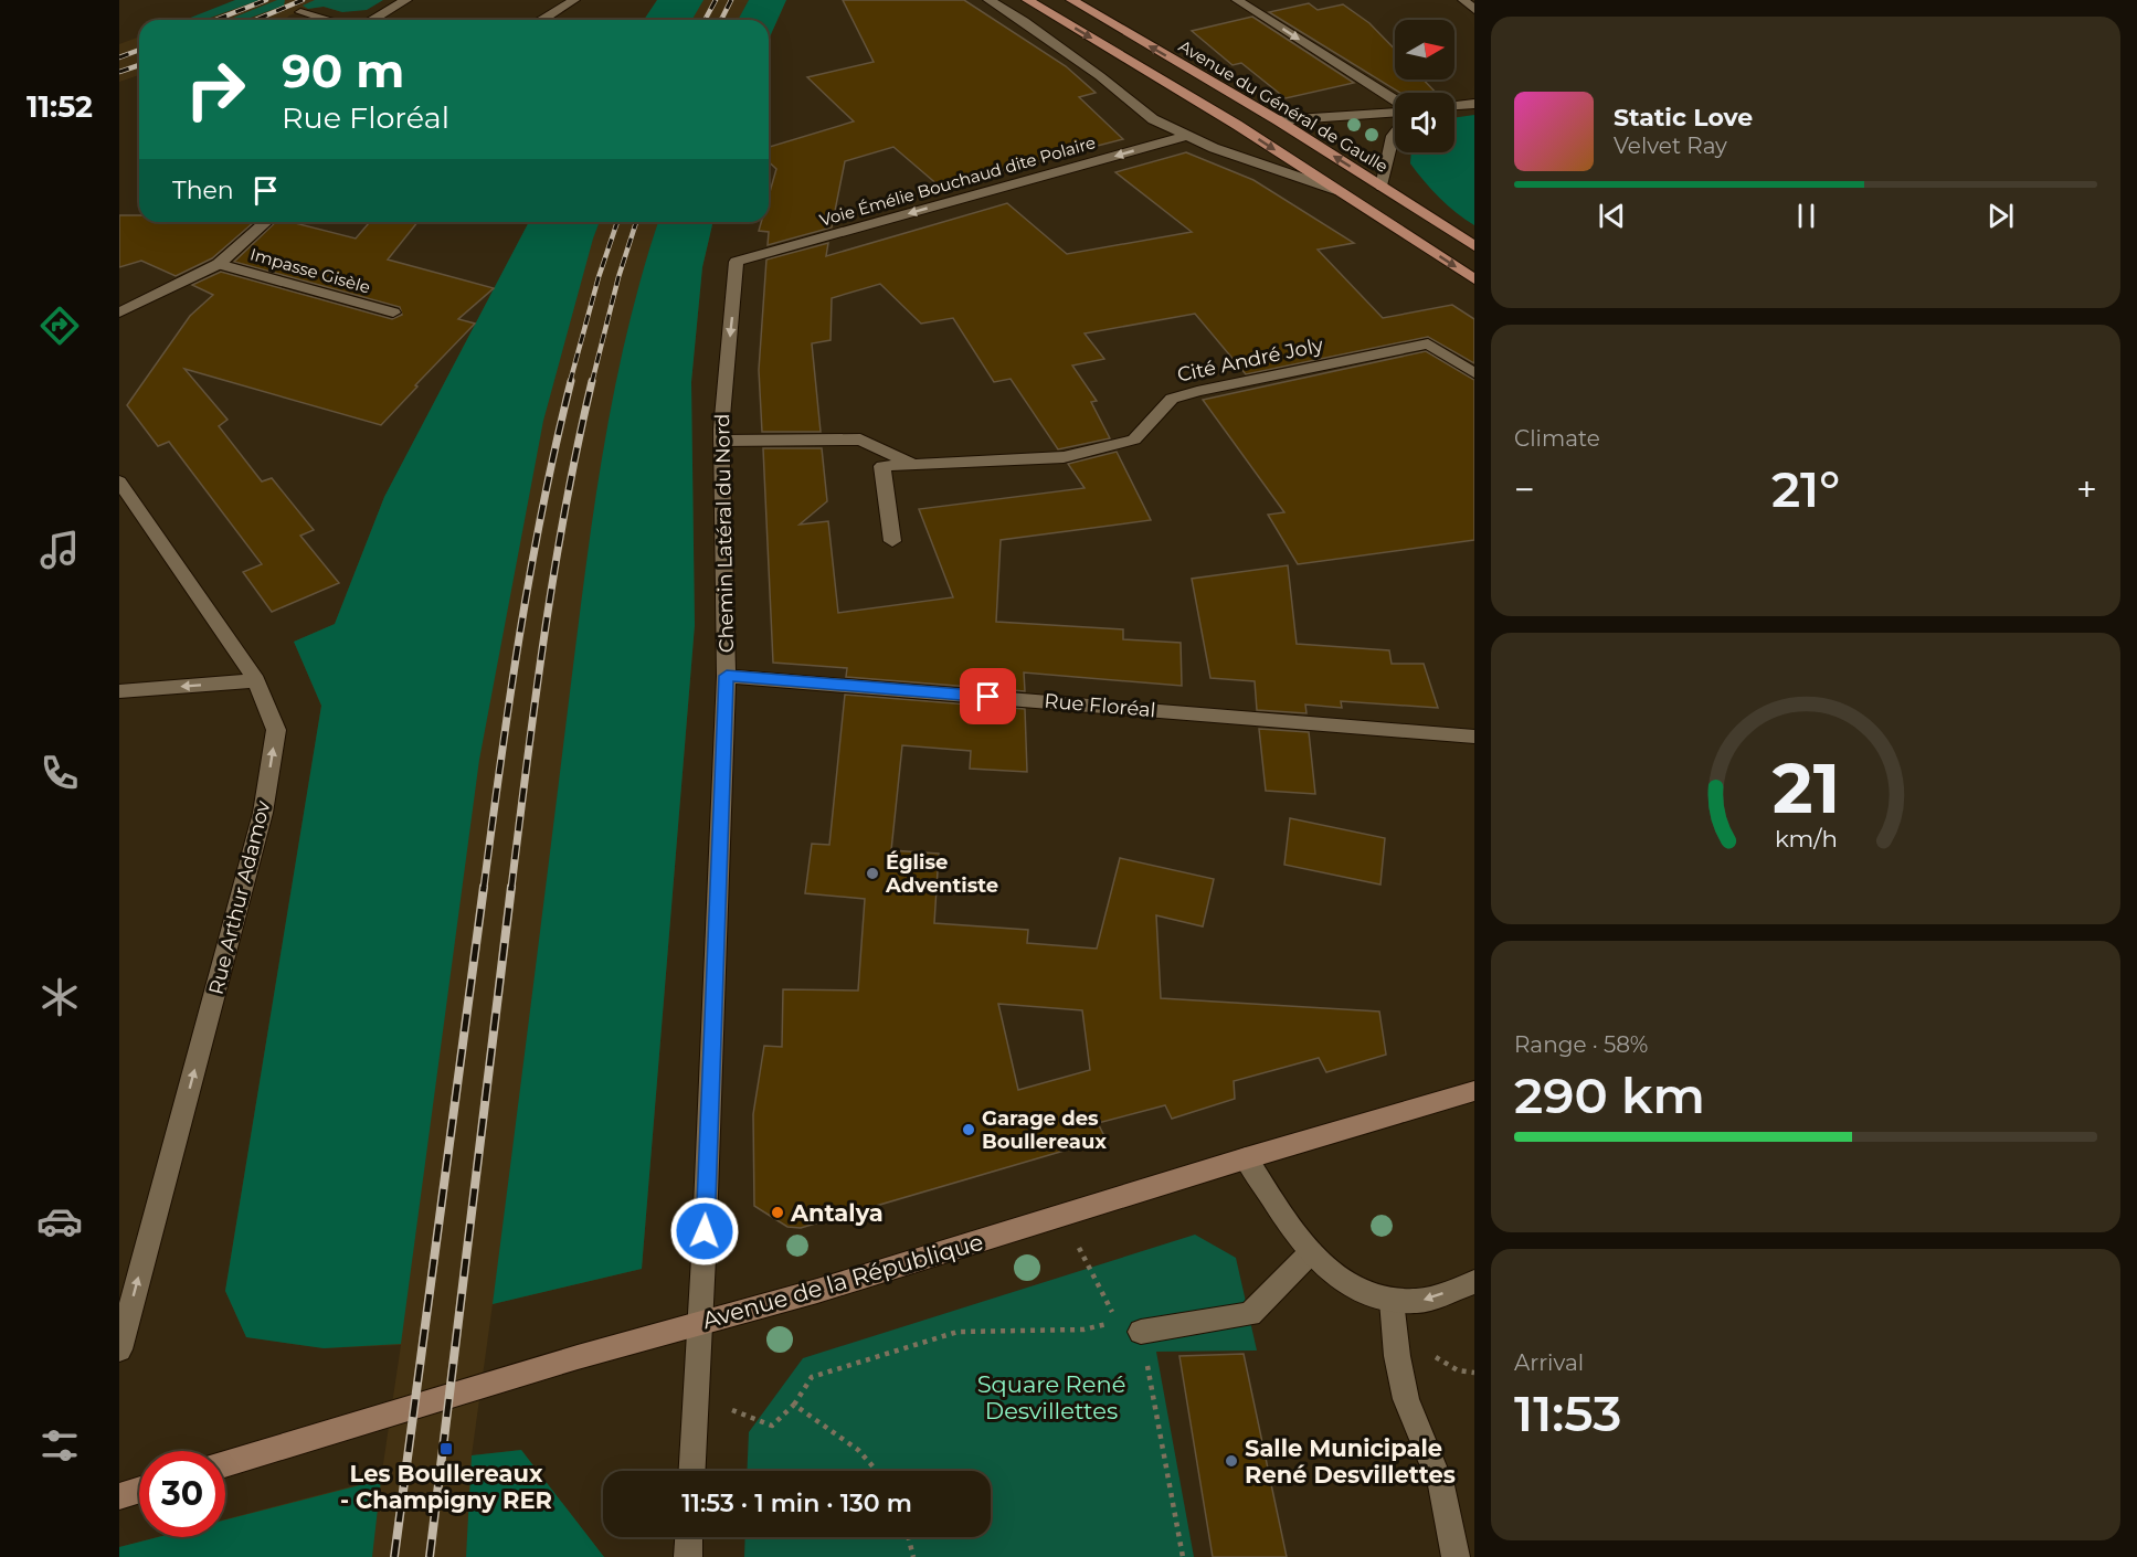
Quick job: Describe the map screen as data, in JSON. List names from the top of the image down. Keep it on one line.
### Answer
{"streets":{"main road":["Avenue du Général de Gaulle","Avenue de la République"],"street":["Voie Émélie Bouchaud dite Polaire","Impasse Gisèle","Cité André Joly","Chemin Latéral du Nord","Rue Floréal","Rue Arthur Adamov"]},"crossings":[["Voie Émélie Bouchaud dite Polaire","Chemin Latéral du Nord"],["Chemin Latéral du Nord","Rue Floréal"],["Chemin Latéral du Nord","Avenue de la République"]],"one_way":["Voie Émélie Bouchaud dite Polaire","Rue Arthur Adamov"],"parks":["Square René Desvillettes"],"places":{"other":["Église Adventiste","Garage des Boullereaux","Antalya","Salle Municipale René Desvillettes"],"transit":["Les Boullereaux - Champigny RER"]},"north":"right","page":{"tabs":"11:52","turn":["90 m","Rue Floréal"],"song":["Static Love","Velvet Ray"],"then":"Then","tile":["Climate",["Range · 58%","290 km"],["Arrival","11:53"]],"heat":["−","21°","+"],"limit":"30","trip":"11:53 · 1 min · 130 m","gauge":["21","km/h"]}}
